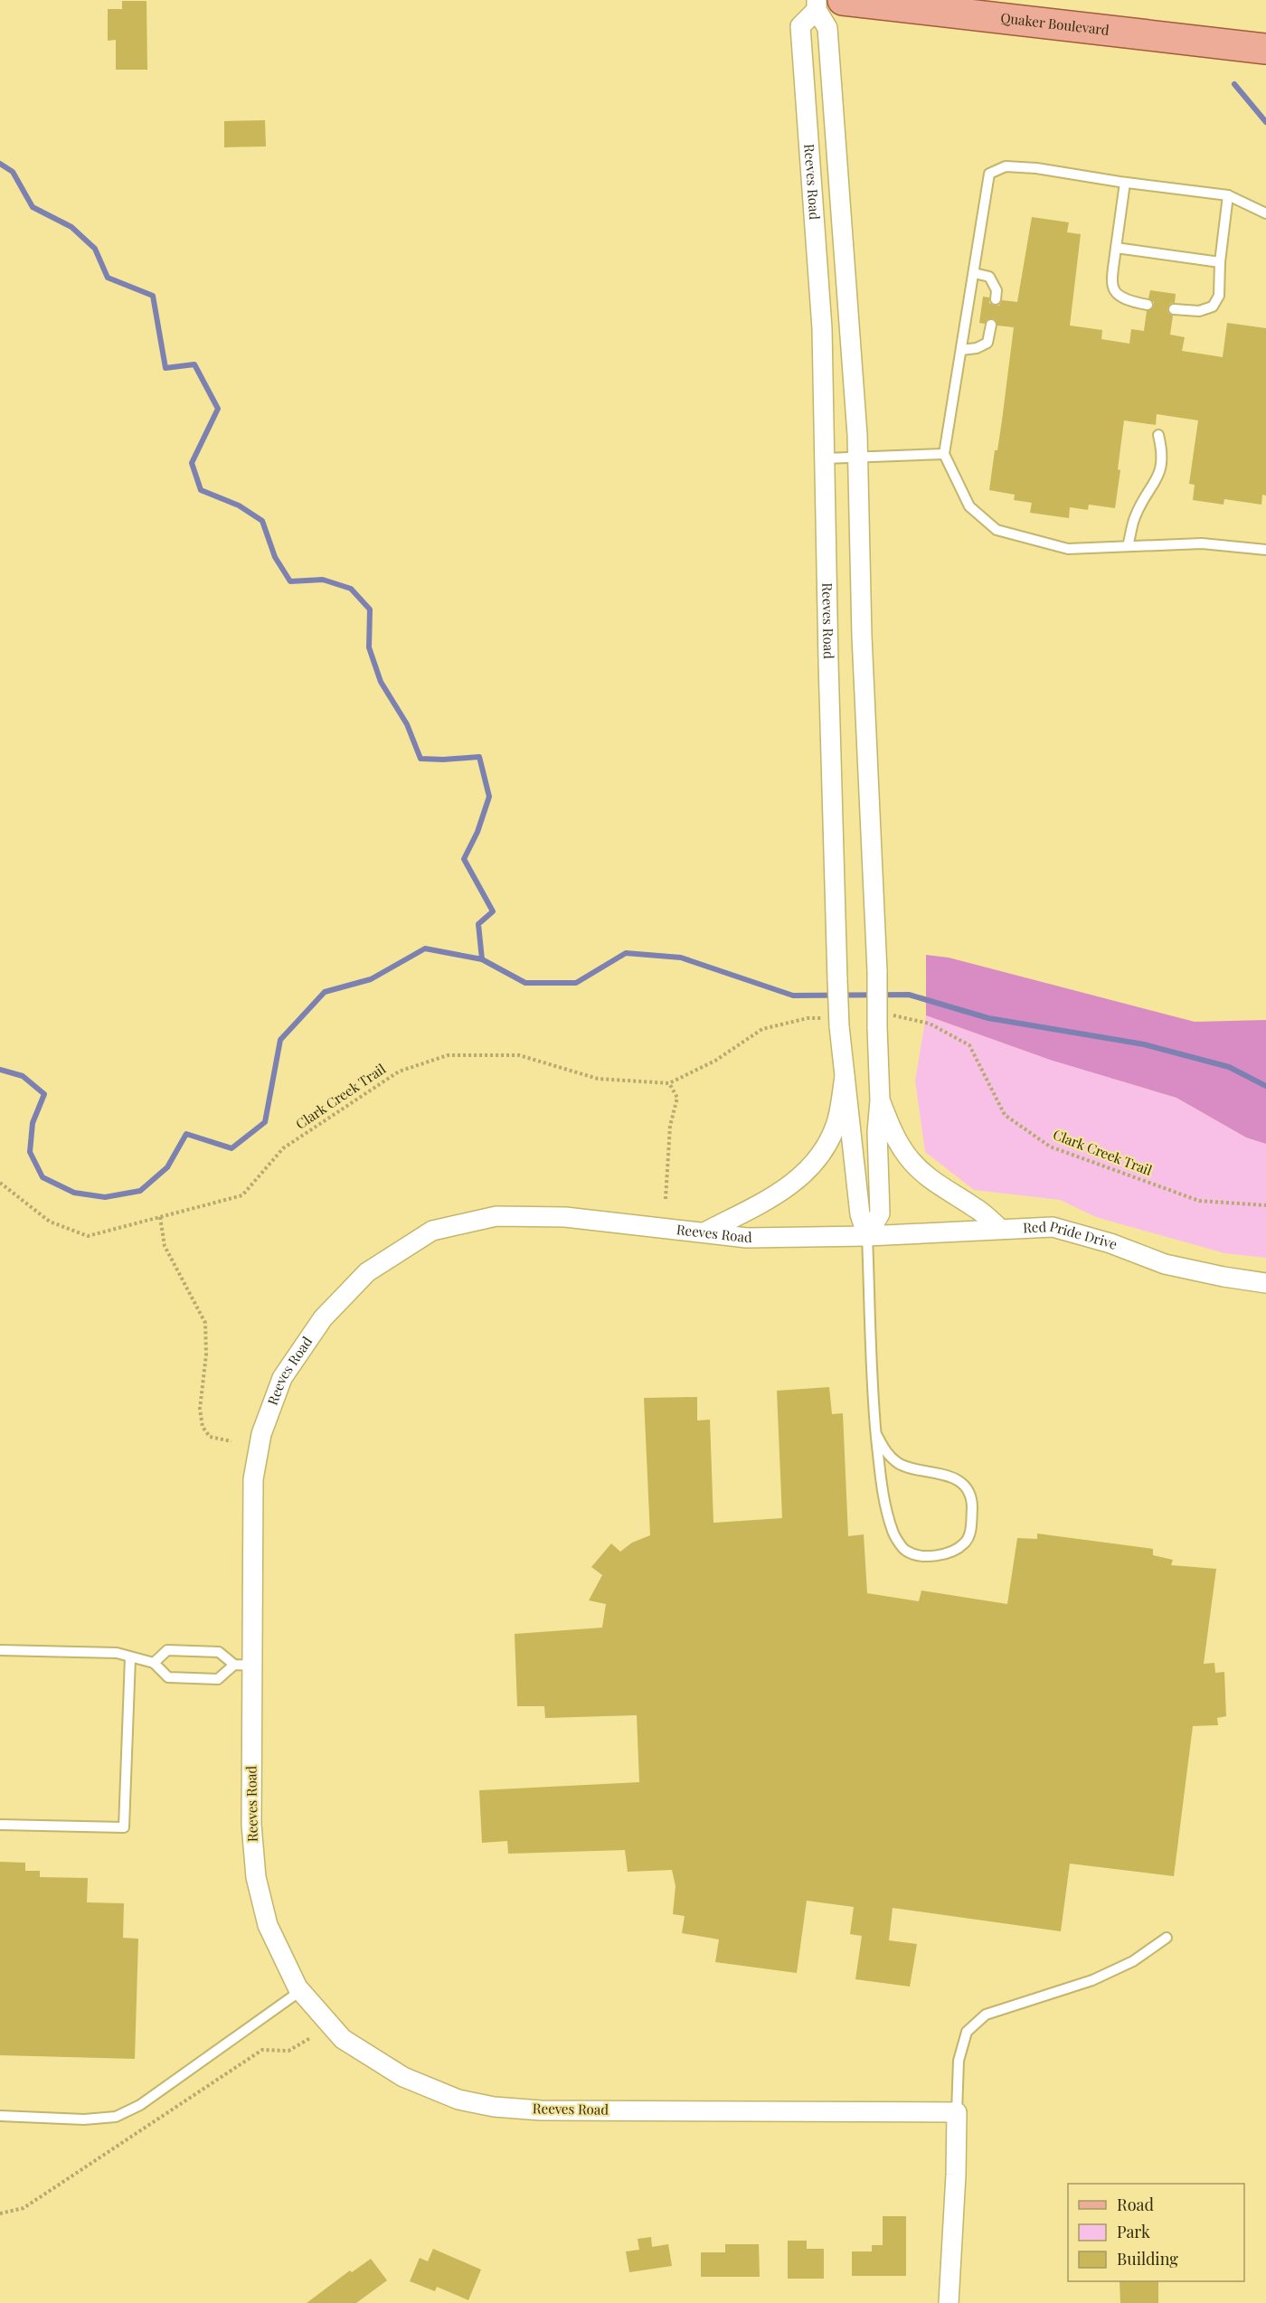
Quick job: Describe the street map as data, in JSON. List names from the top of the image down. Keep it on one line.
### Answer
{"streets":{"main road":["Quaker Boulevard"],"street":["Reeves Road","Red Pride Drive"],"path":["Clark Creek Trail"]},"crossings":[["Quaker Boulevard","Reeves Road"],["Reeves Road","Clark Creek Trail"],["Reeves Road","Red Pride Drive"]],"legend":["Road","Park","Building"]}
